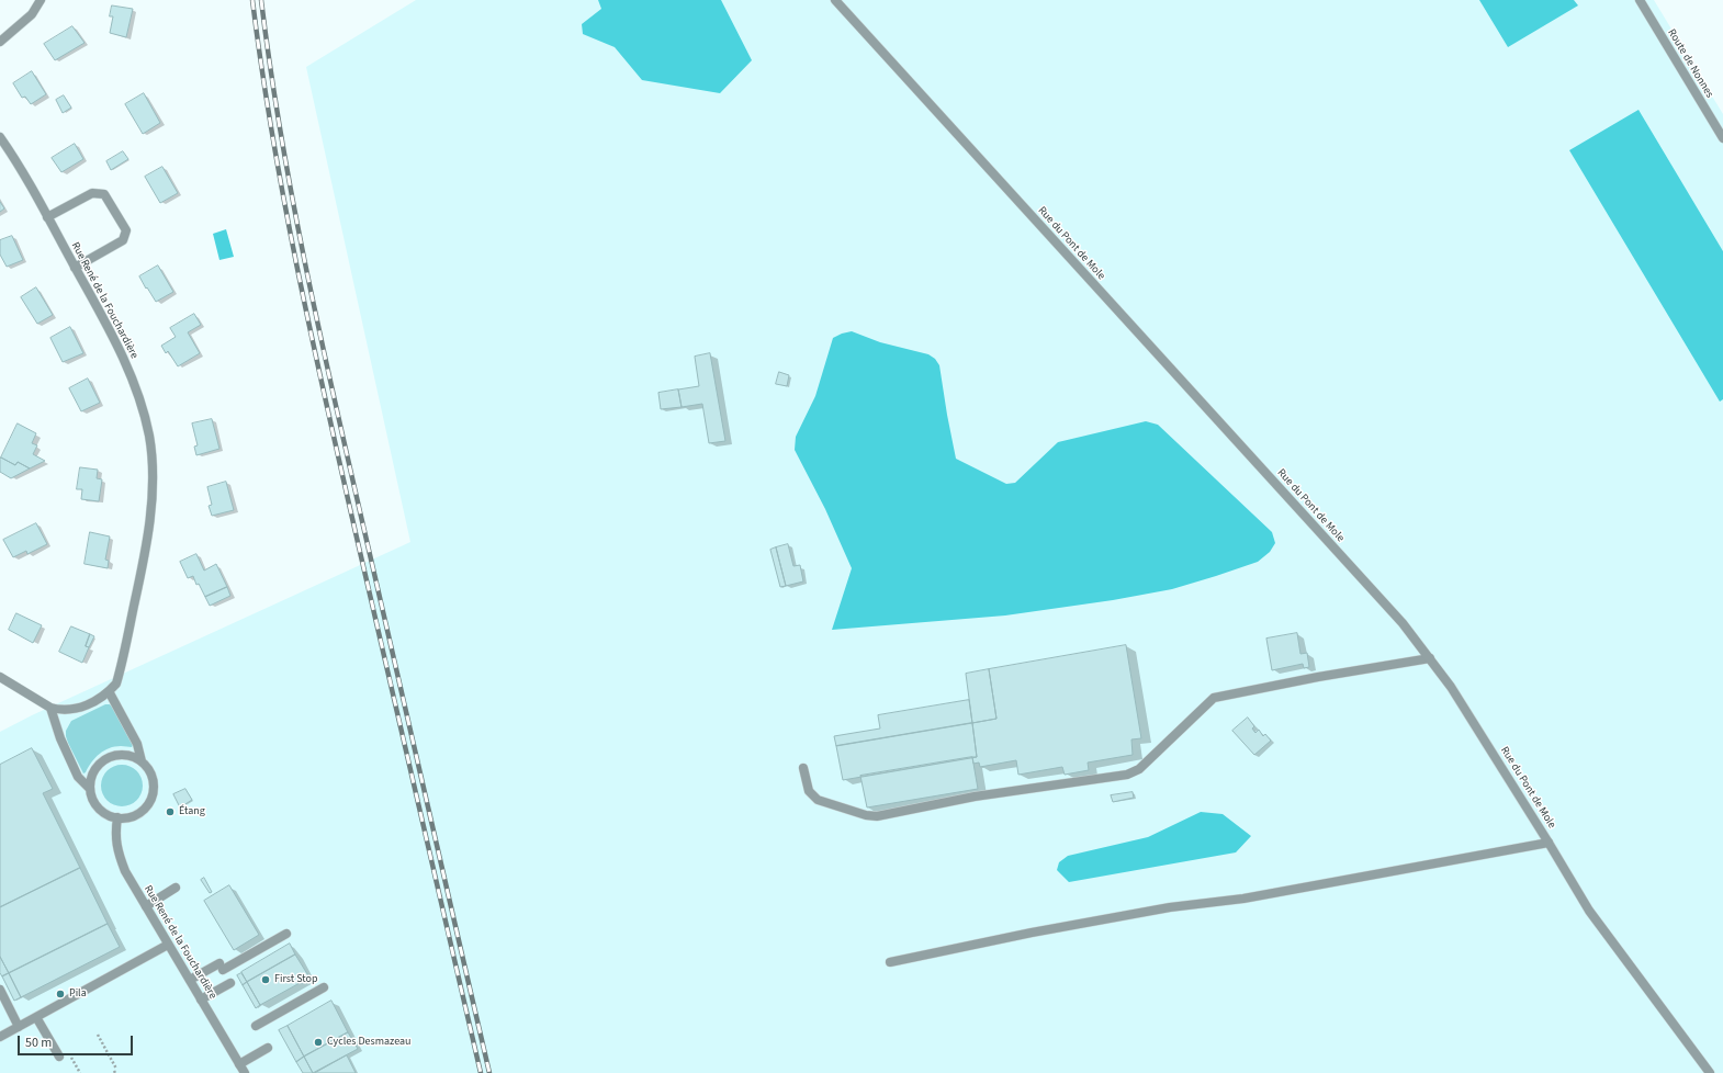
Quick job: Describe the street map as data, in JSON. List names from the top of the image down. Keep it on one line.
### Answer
{"streets":{"street":["Route de Nonnes","Rue du Pont de Mole","Rue René de la Fouchardière"]},"places":["Étang","First Stop","Pila","Cycles Desmazeau"],"scale_bar":"50 m"}
